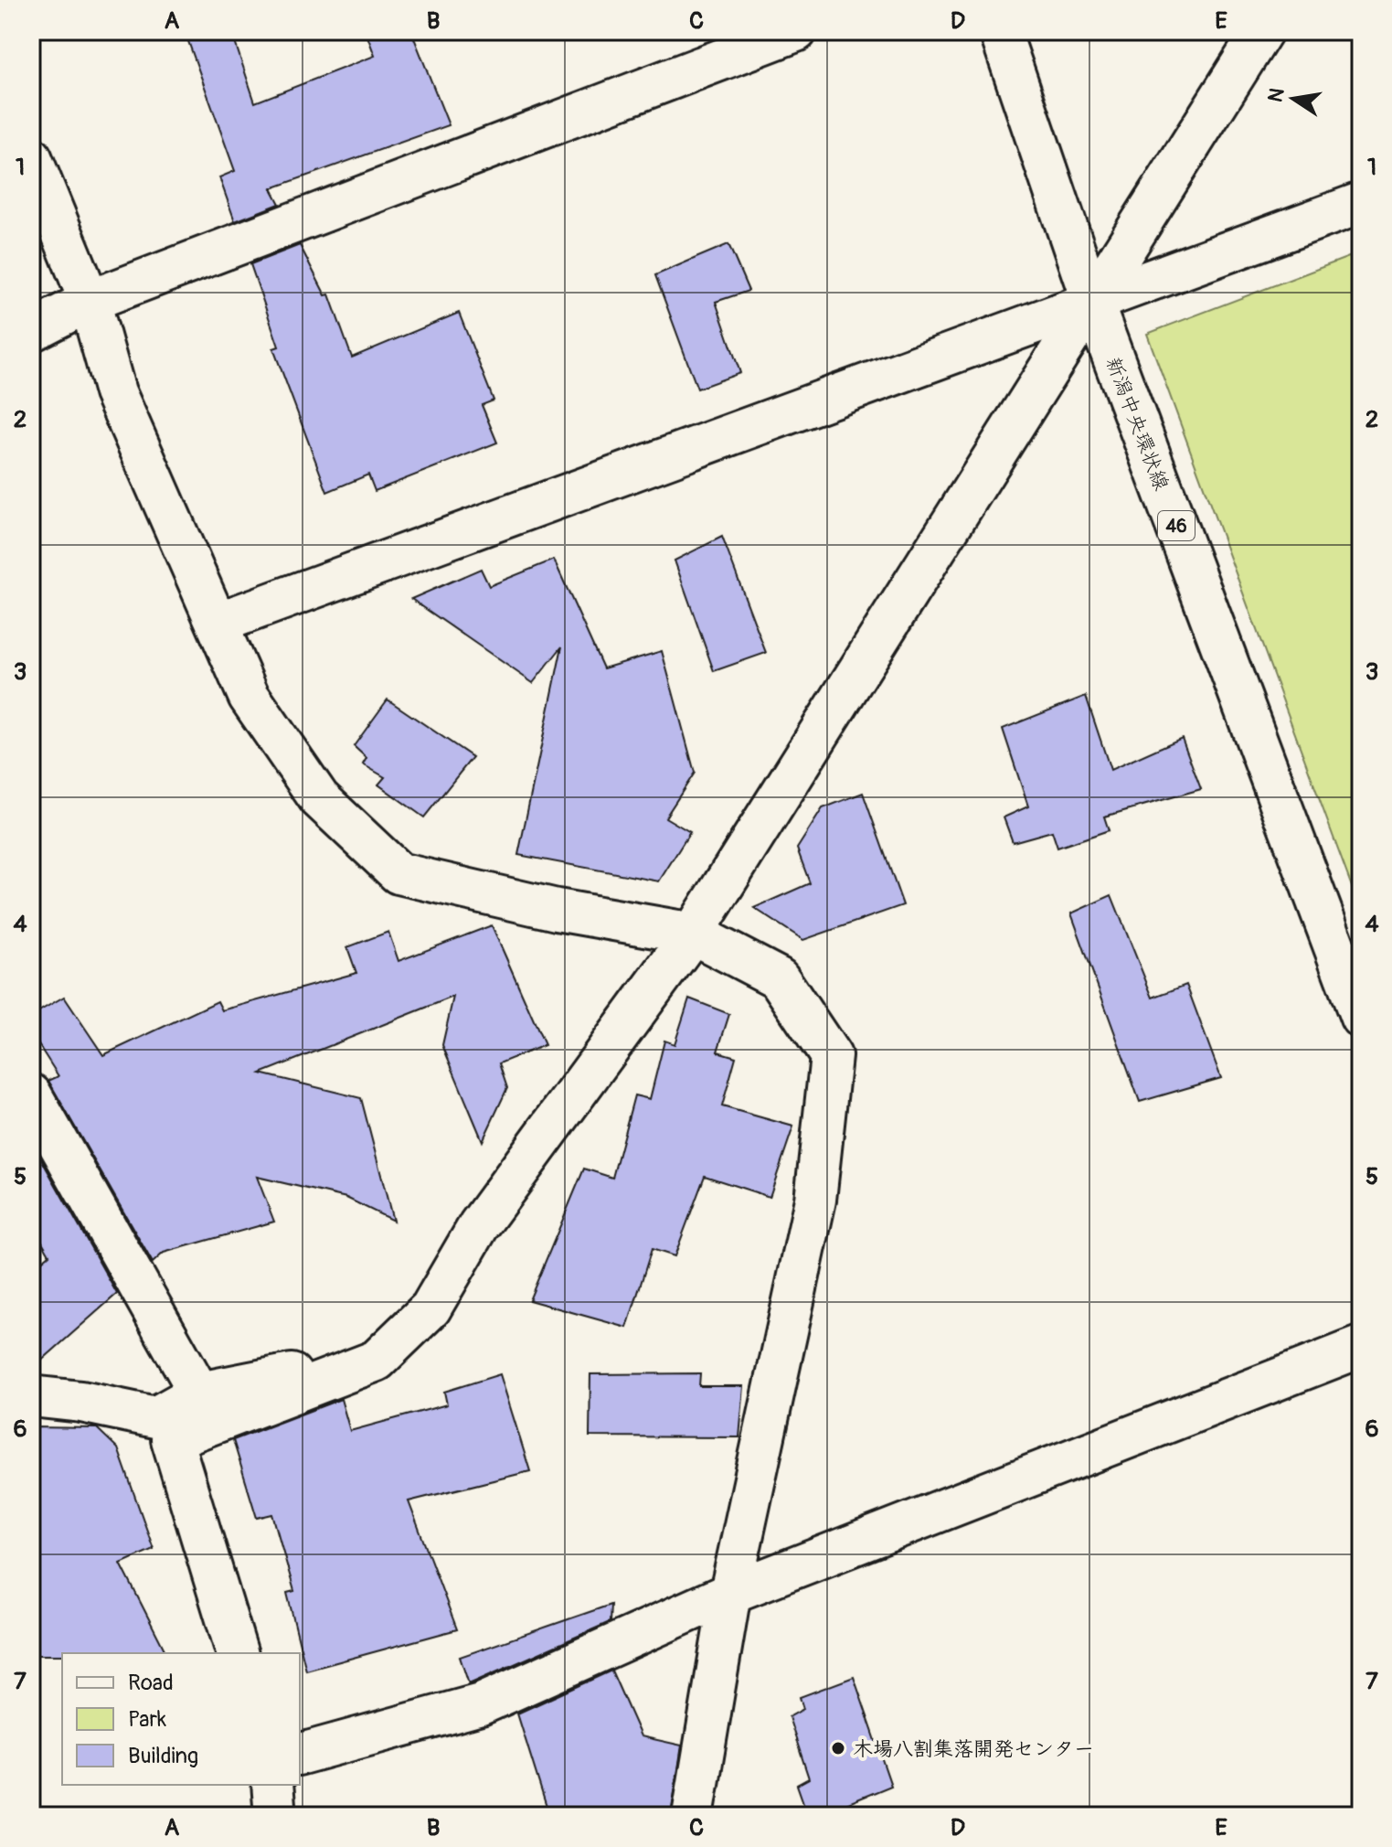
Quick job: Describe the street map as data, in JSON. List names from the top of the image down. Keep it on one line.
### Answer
{"streets":{"street":["新潟中央環状線","46"]},"places":["木場八割集落開発センター"],"legend":["Road","Park","Building"],"north":"left","grid":{"columns":["A","B","C","D","E"],"rows":["1","2","3","4","5","6","7"]}}
